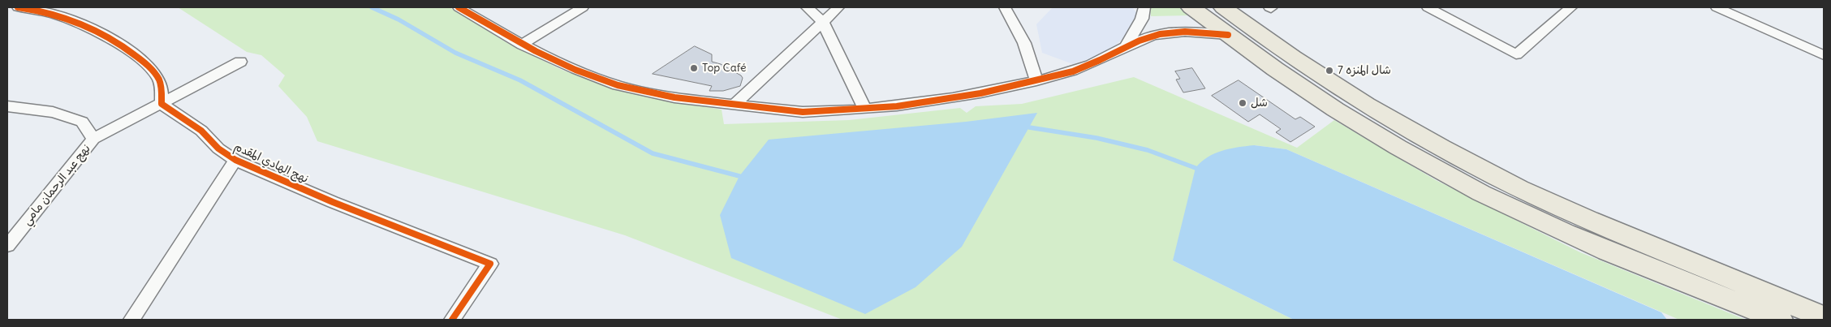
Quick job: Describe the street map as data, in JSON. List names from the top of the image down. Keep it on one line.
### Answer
{"streets":{"street":["نهج الهادي المقدم","نهج عبد الرحمان مامي"]},"crossings":[["نهج الهادي المقدم","نهج عبد الرحمان مامي"]],"places":["Top Café","شال المنزه 7","شل"]}
